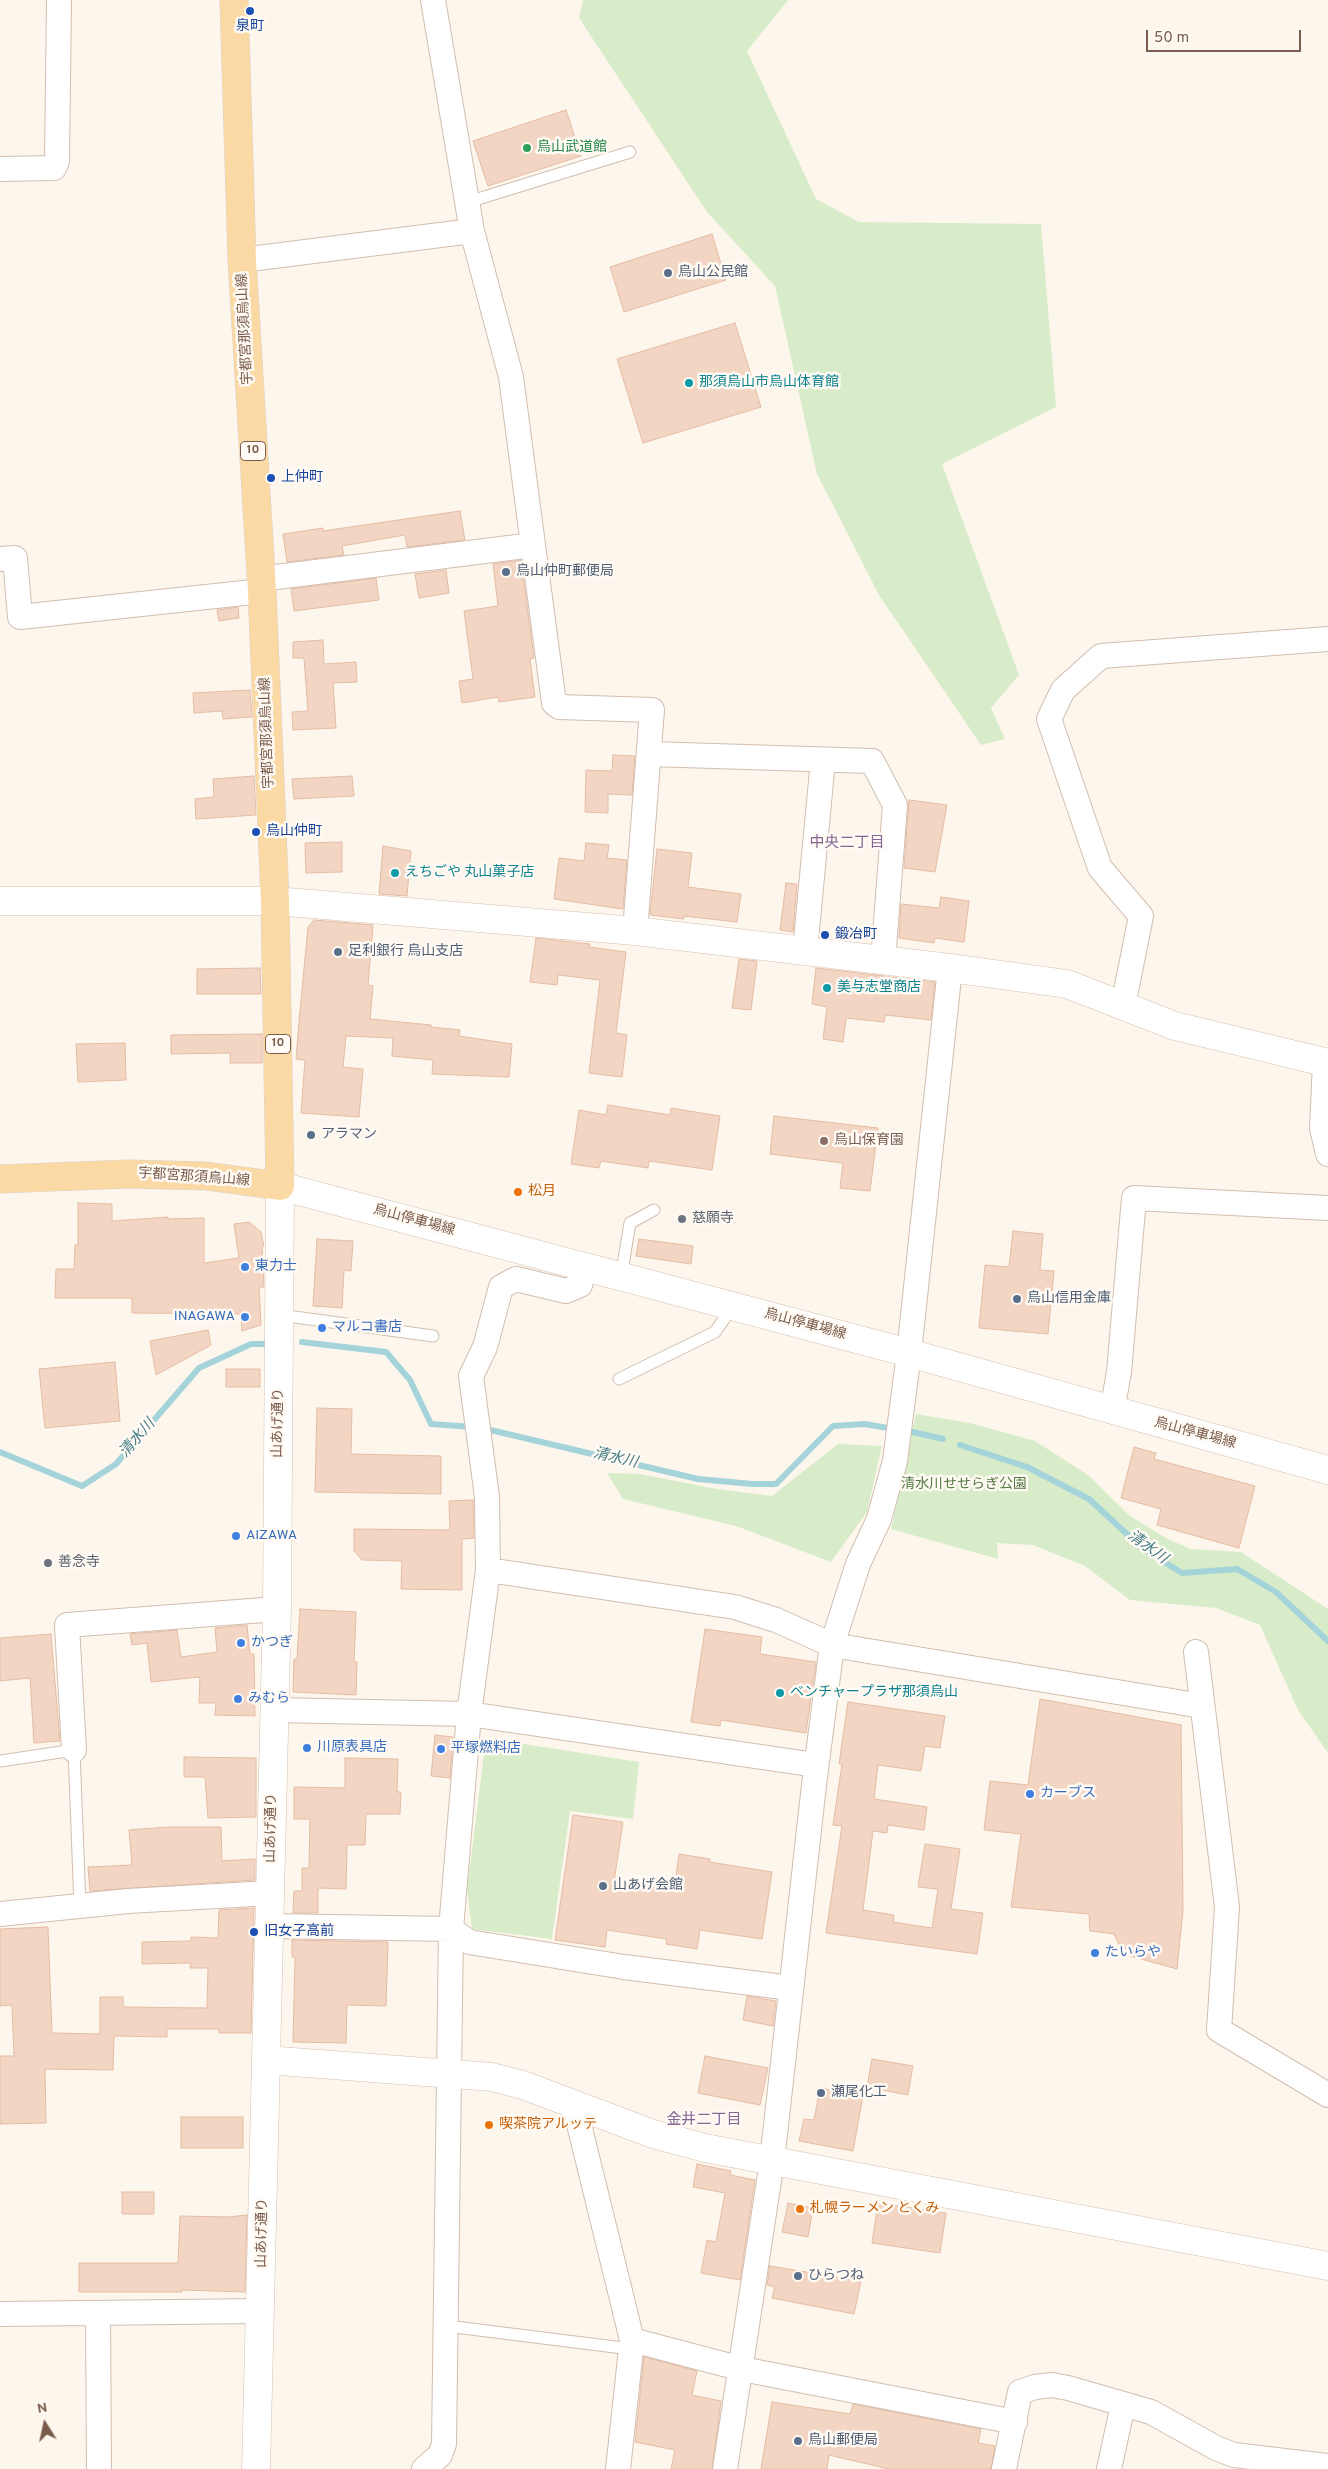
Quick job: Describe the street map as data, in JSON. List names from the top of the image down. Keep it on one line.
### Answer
{"streets":{"main road":["宇都宮那須烏山線","10"],"street":["烏山停車場線","山あげ通り"]},"crossings":[["宇都宮那須烏山線","烏山停車場線"],["宇都宮那須烏山線","山あげ通り"],["烏山停車場線","山あげ通り"]],"districts":["中央二丁目","金井二丁目"],"water":["清水川"],"parks":["清水川せせらぎ公園"],"places":["泉町","烏山武道館","烏山公民館","那須烏山市烏山体育館","上仲町","烏山仲町郵便局","烏山仲町","えちごや 丸山菓子店","鍛冶町","足利銀行 烏山支店","美与志堂商店","アラマン","烏山保育園","松月","慈願寺","東力士","烏山信用金庫","INAGAWA","マルコ書店","AIZAWA","善念寺","かつぎ","ベンチャープラザ那須烏山","みむら","川原表具店","平塚燃料店","カーブス","山あげ会館","旧女子高前","たいらや","瀬尾化工","喫茶院アルッテ","札幌ラーメン とくみ","ひらつね","烏山郵便局"],"scale_bar":"50 m","north":"top"}
